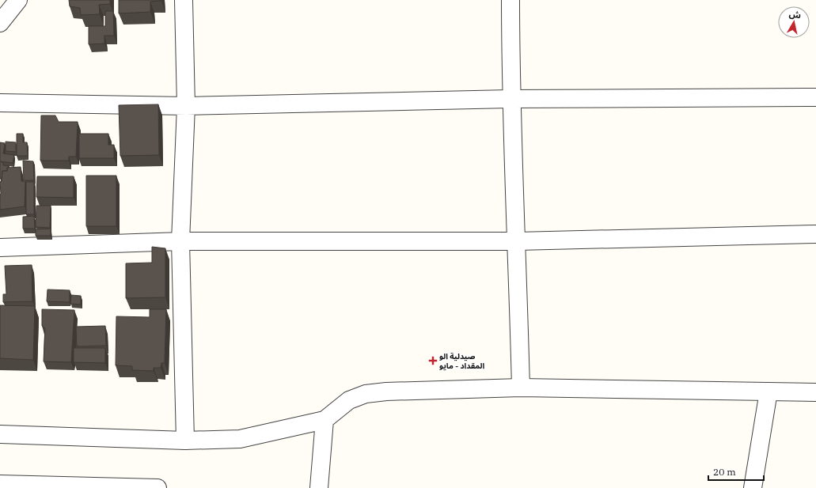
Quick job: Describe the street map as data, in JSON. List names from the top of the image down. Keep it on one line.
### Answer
{"places":{"health":["صيدلية الو المقداد - مايو"]},"scale_bar":"20 m","north":"top"}
